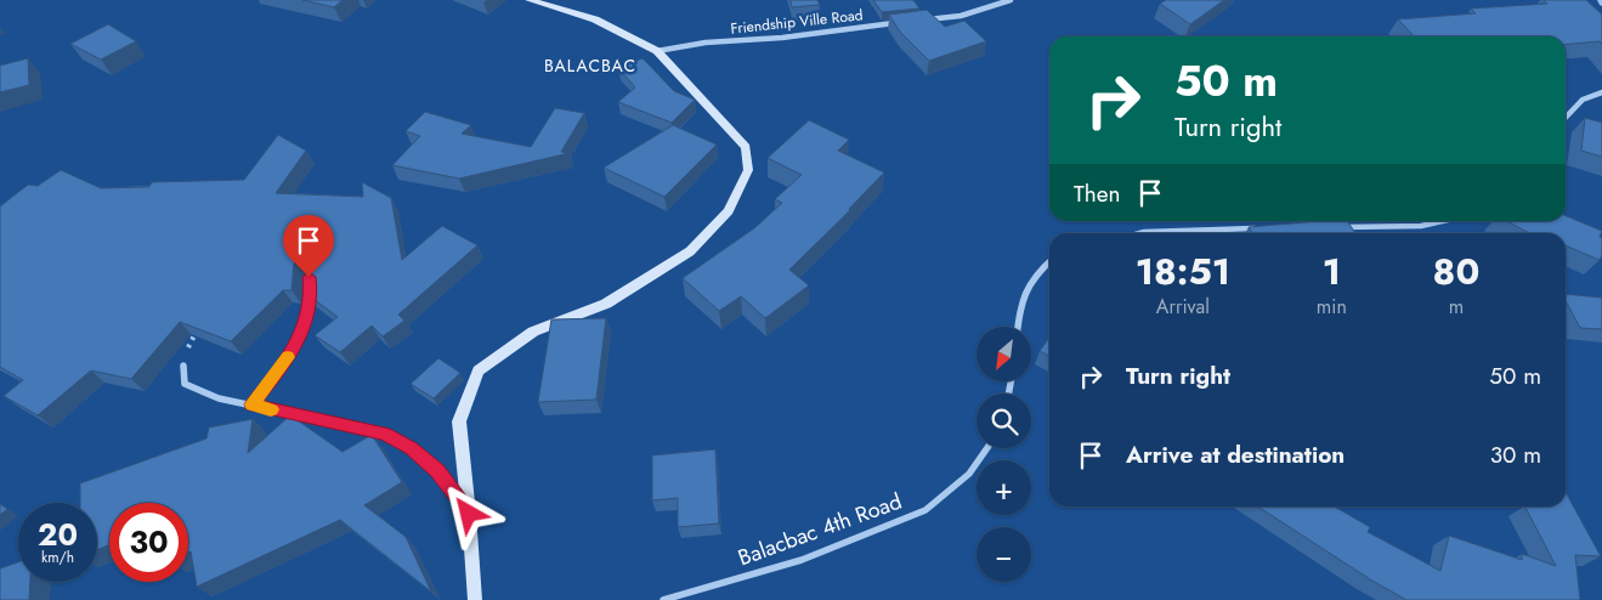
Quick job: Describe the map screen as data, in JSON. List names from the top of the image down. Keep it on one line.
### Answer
{"streets":{"street":["Friendship Ville Road","Balacbac 4th Road"]},"districts":["BALACBAC"],"north":"bottom left","page":{"turn":["50 m","Turn right"],"then":"Then","eta":["18:51","Arrival","1","min","80","m"],"map_buttons":["+","−"],"list":[{"name":"Turn right","value":"50 m"},{"name":"Arrive at destination","value":"30 m"}],"speed":"20 km/h","limit":"30"}}
